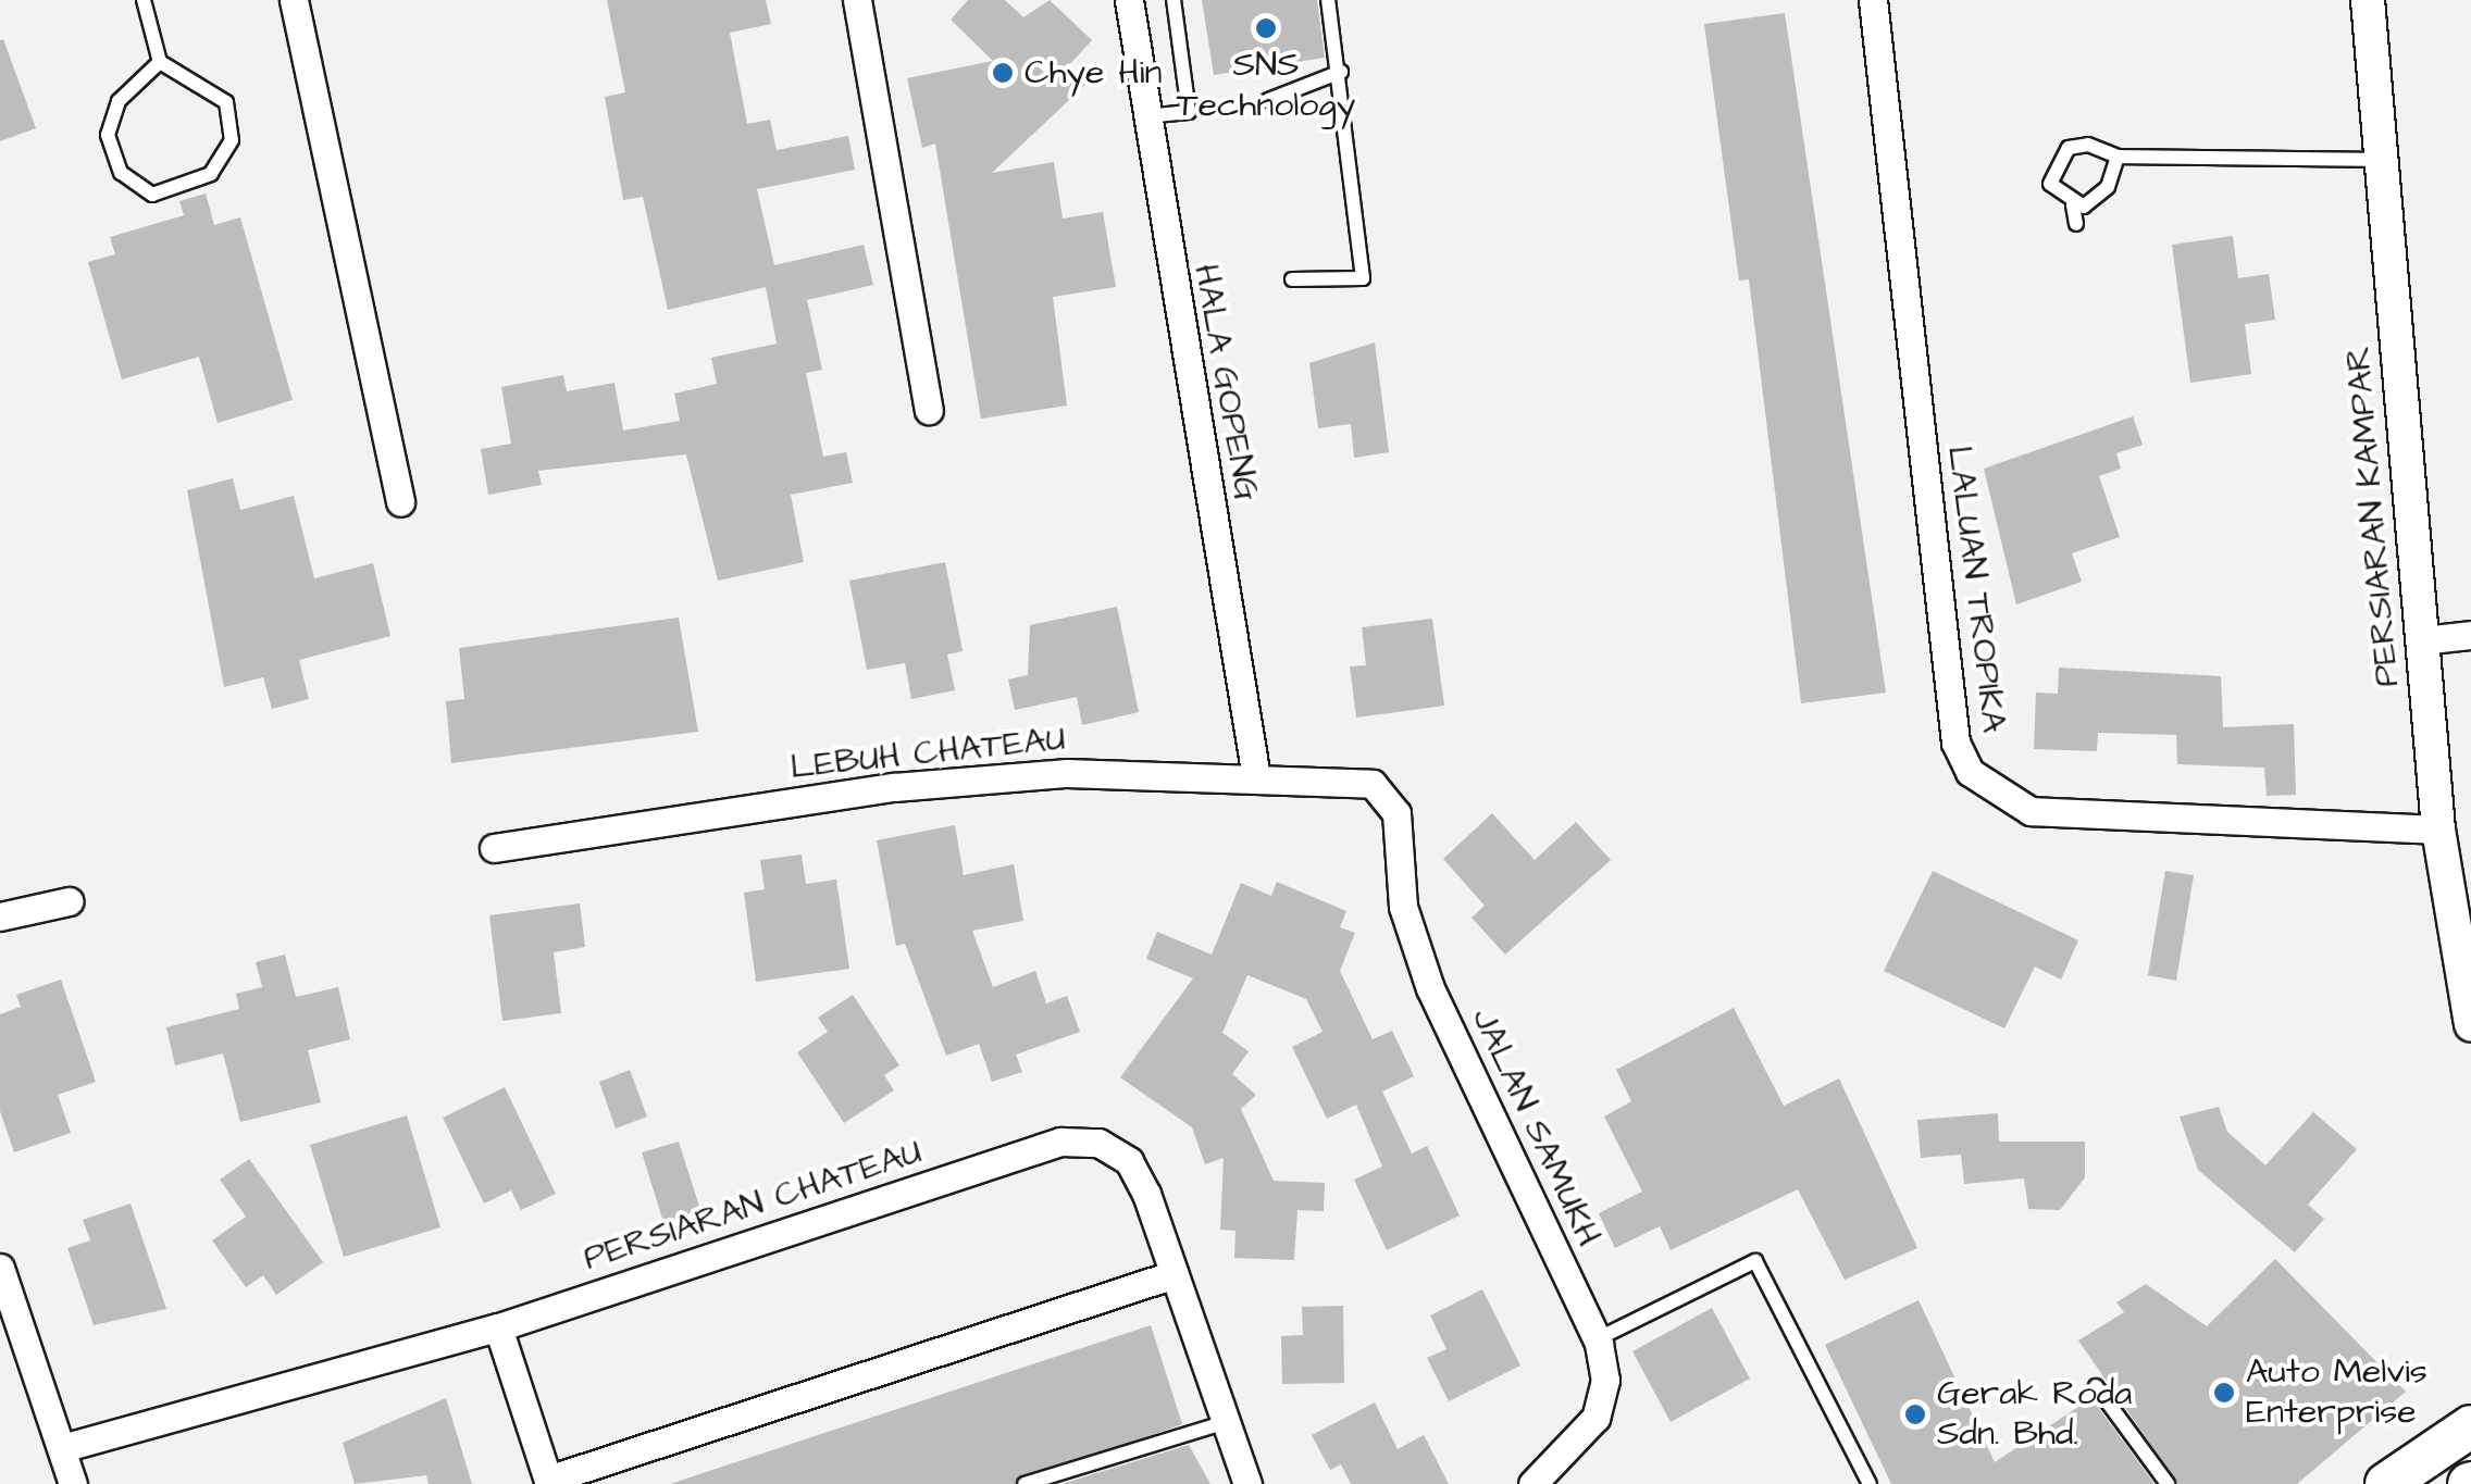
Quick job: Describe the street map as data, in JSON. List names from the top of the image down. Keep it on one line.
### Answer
{"streets":{"street":["HALA GOPENG","PERSIARAN KAMPAR","LALUAN TROPIKA","LEBUH CHATEAU","JALAN SAMUKH","PERSIARAN CHATEAU"]},"crossings":[["HALA GOPENG","LEBUH CHATEAU"],["PERSIARAN KAMPAR","LALUAN TROPIKA"],["LEBUH CHATEAU","JALAN SAMUKH"]],"places":["SNS Technology","Chye Hin","Auto Melvis Enterprise","Gerak Roda Sdn. Bhd."]}
